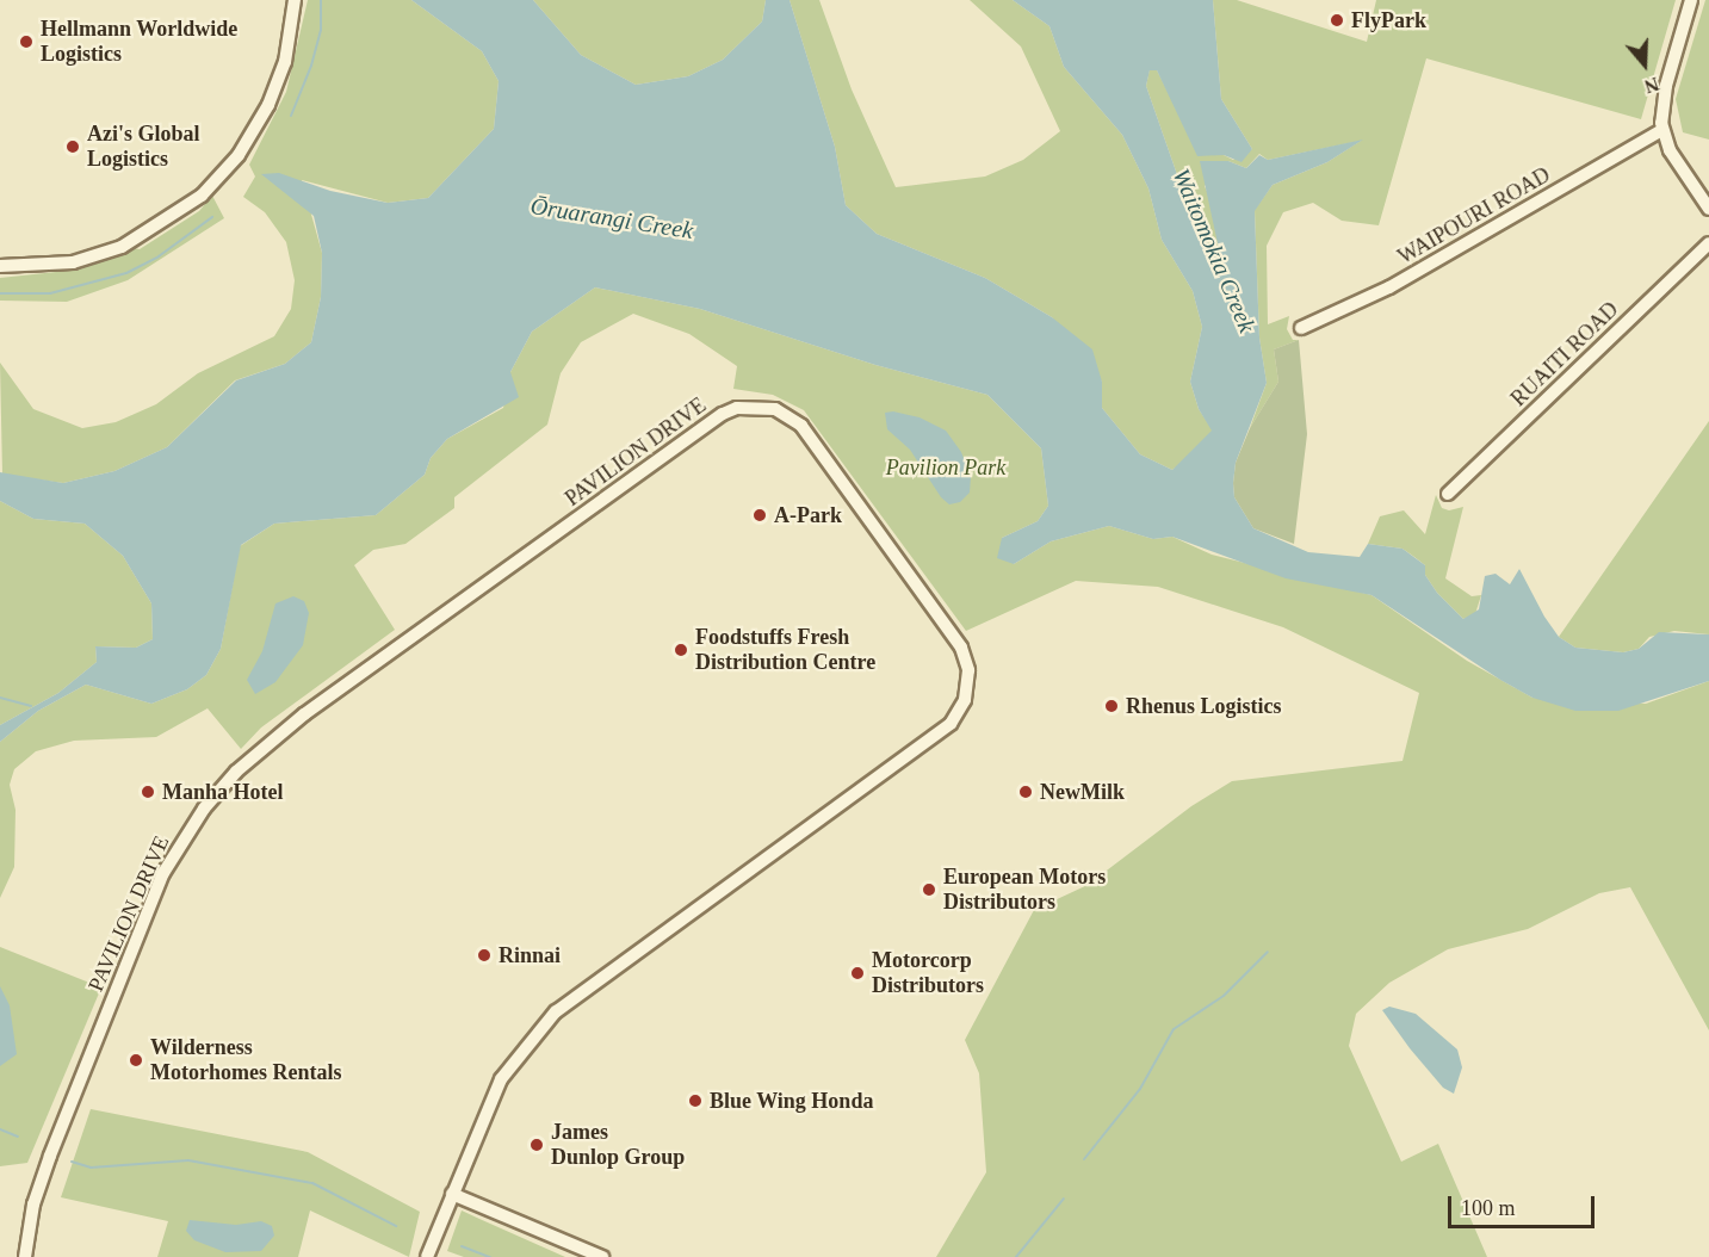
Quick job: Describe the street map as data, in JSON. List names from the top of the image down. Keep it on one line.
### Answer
{"streets":{"street":["WAIPOURI ROAD","RUAITI ROAD","PAVILION DRIVE"]},"water":["Ōruarangi Creek","Waitomokia Creek"],"parks":["Pavilion Park"],"places":["FlyPark","Hellmann Worldwide Logistics","Azi's Global Logistics","A-Park","Foodstuffs Fresh Distribution Centre","Rhenus Logistics","Manha Hotel","NewMilk","European Motors Distributors","Rinnai","Motorcorp Distributors","Wilderness Motorhomes Rentals","Blue Wing Honda","James Dunlop Group"],"scale_bar":"100 m","north":"bottom"}
